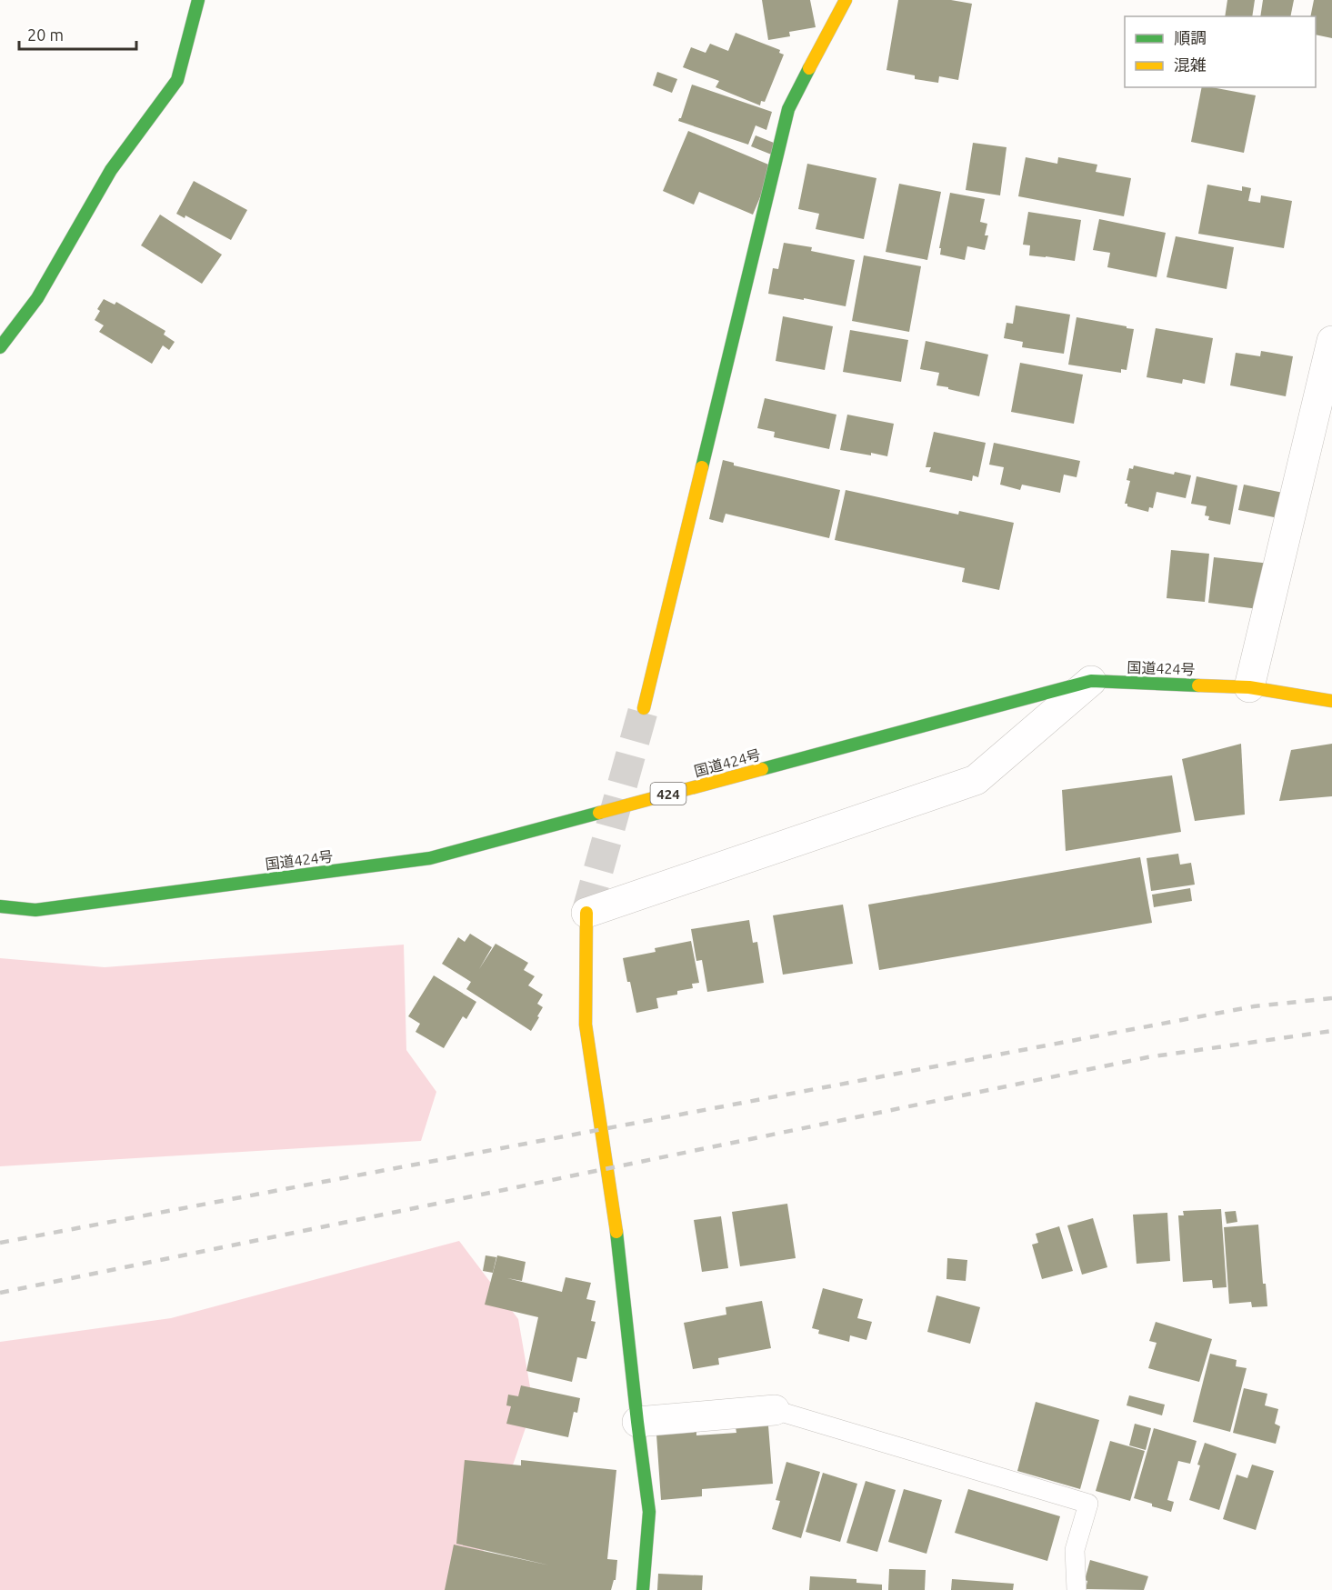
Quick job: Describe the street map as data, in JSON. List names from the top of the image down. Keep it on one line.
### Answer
{"streets":{"main road":["国道424号","424"]},"legend":["順調","混雑"],"scale_bar":"20 m"}
